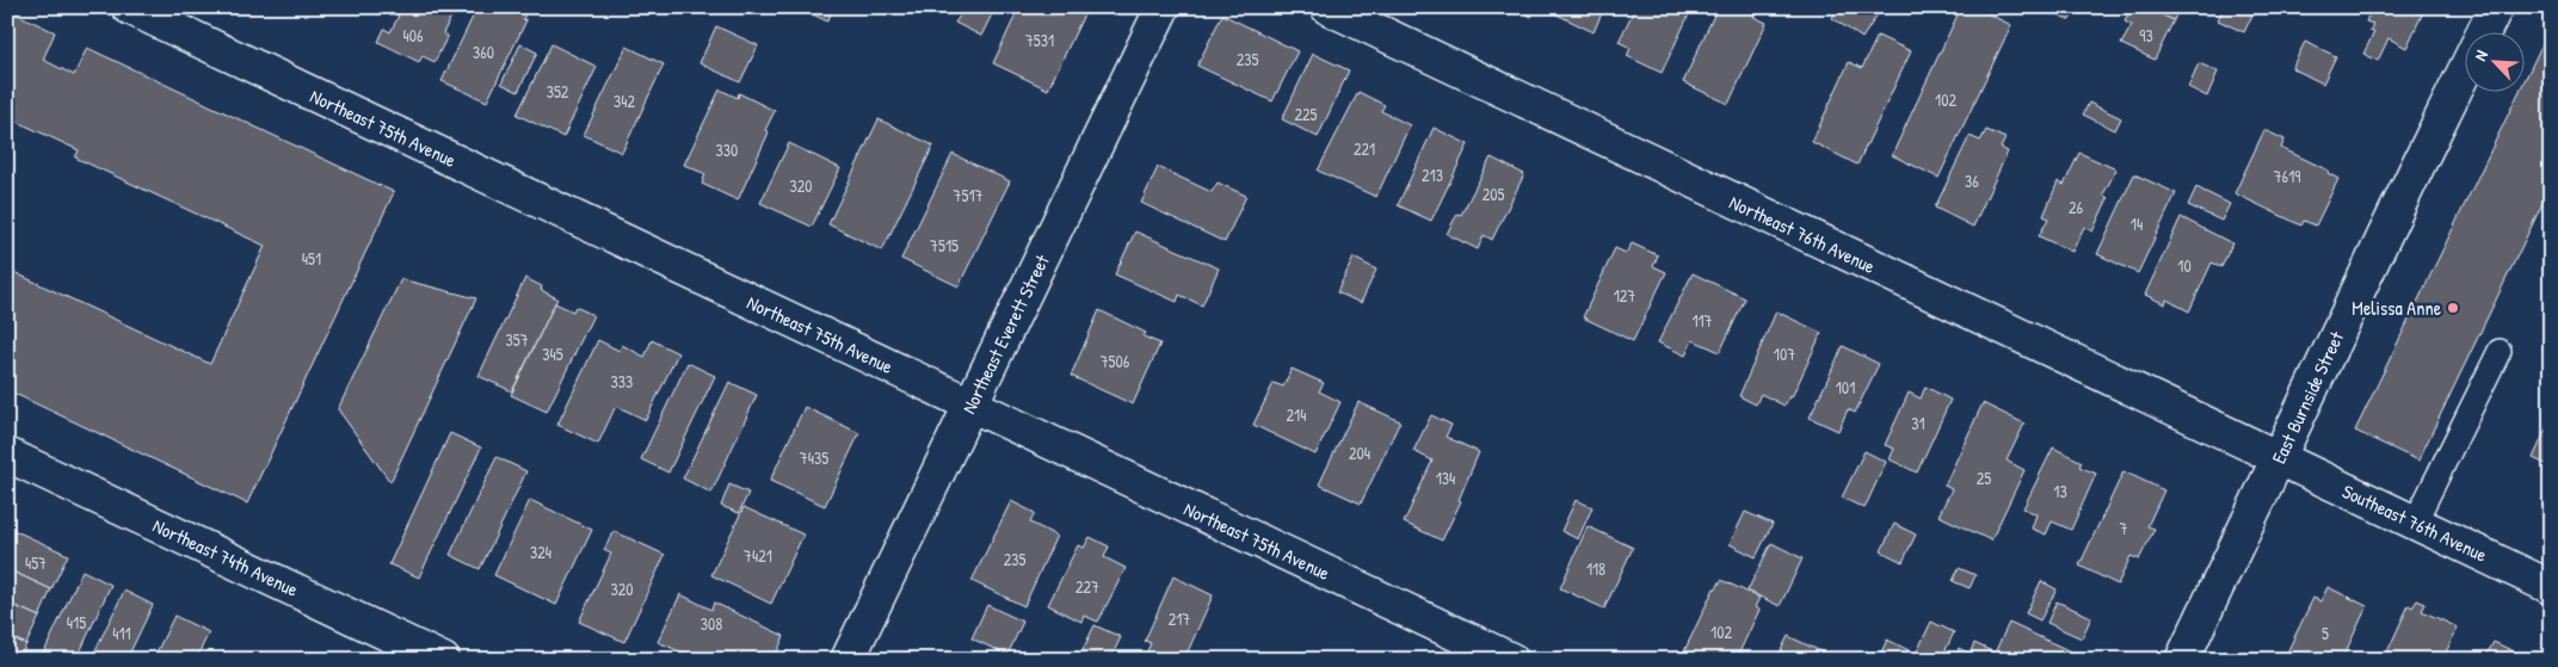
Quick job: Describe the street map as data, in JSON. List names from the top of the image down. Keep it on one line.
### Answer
{"streets":{"street":["Northeast 75th Avenue","Northeast 76th Avenue","Northeast Everett Street","East Burnside Street","Southeast 76th Avenue","Northeast 74th Avenue"]},"crossings":[["Northeast 75th Avenue","Northeast Everett Street"],["Northeast 76th Avenue","East Burnside Street"],["Northeast 76th Avenue","Southeast 76th Avenue"],["East Burnside Street","Southeast 76th Avenue"]],"places":["Melissa Anne"],"house_numbers":["406","93","7531","360","235","352","102","342","225","221","330","213","7619","36","320","205","7517","26","14","7515","451","10","127","117","357","345","107","7506","333","101","214","31","204","7435","134","25","13","7","324","7421","235","457","118","227","320","217","415","308","102","411","5"],"north":"top left"}
